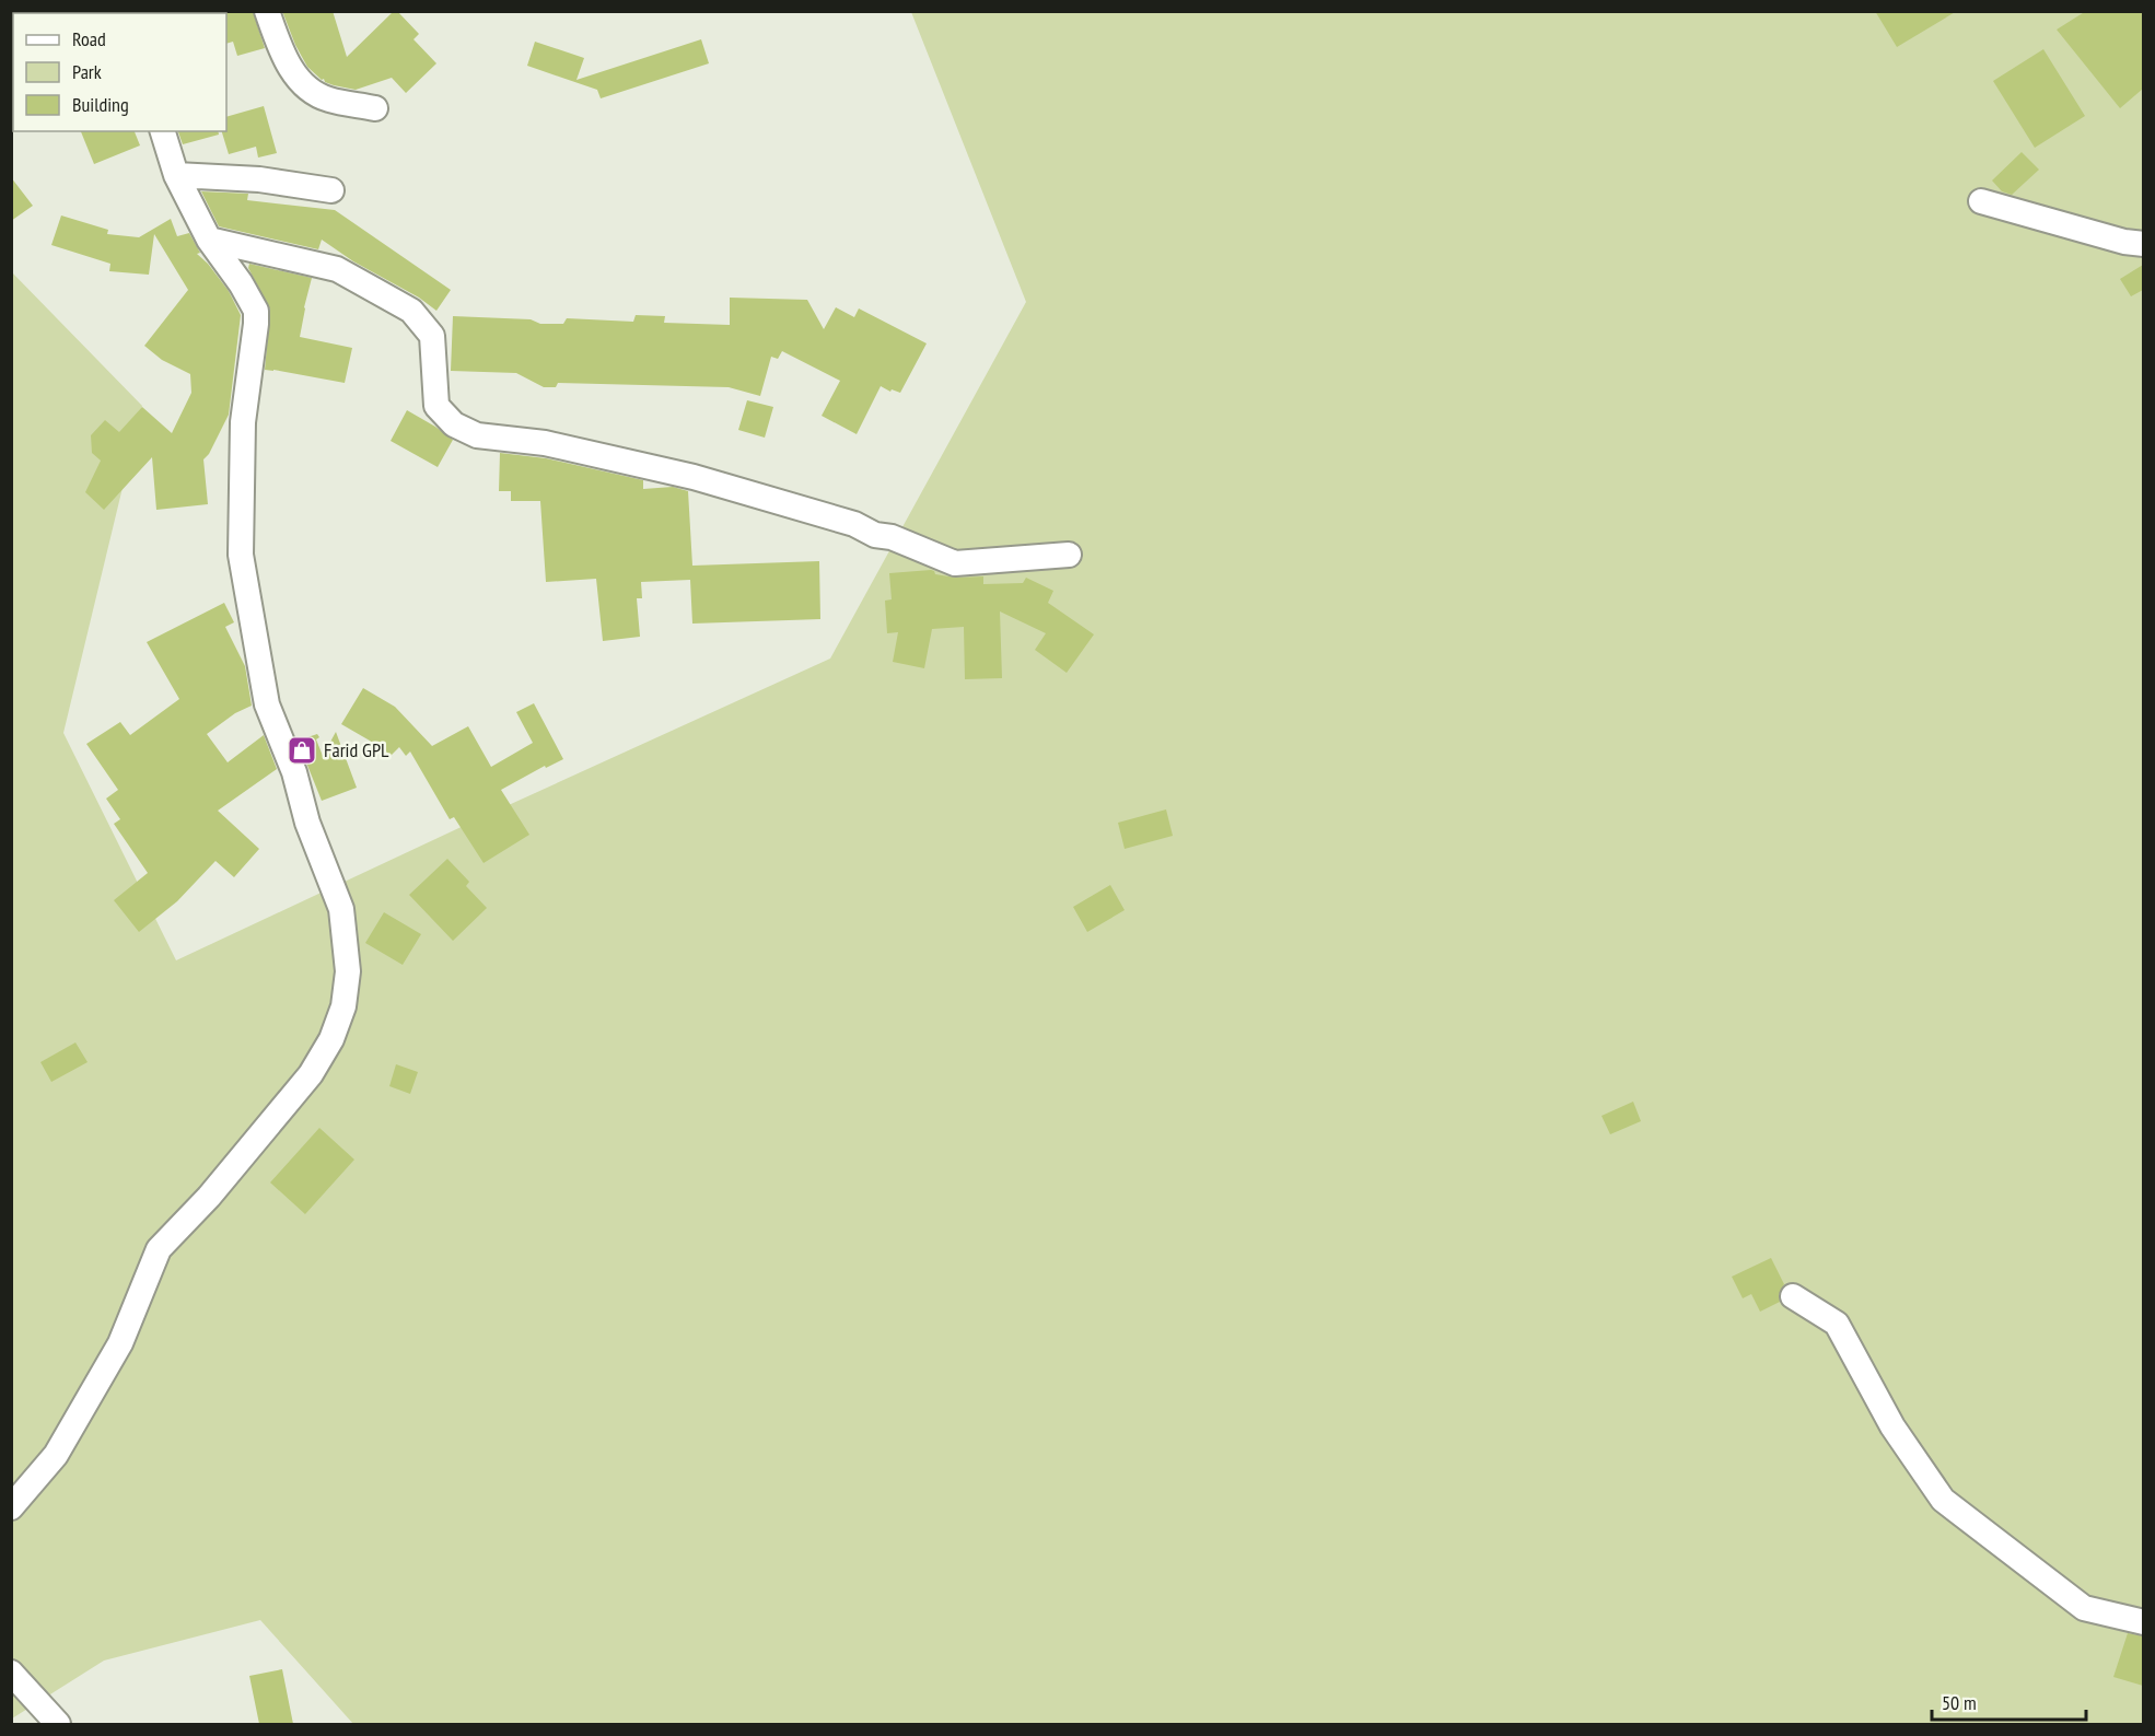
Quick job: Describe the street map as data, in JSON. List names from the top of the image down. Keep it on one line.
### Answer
{"places":{"shop":["Farid GPL"]},"legend":["Road","Park","Building"],"scale_bar":"50 m"}
